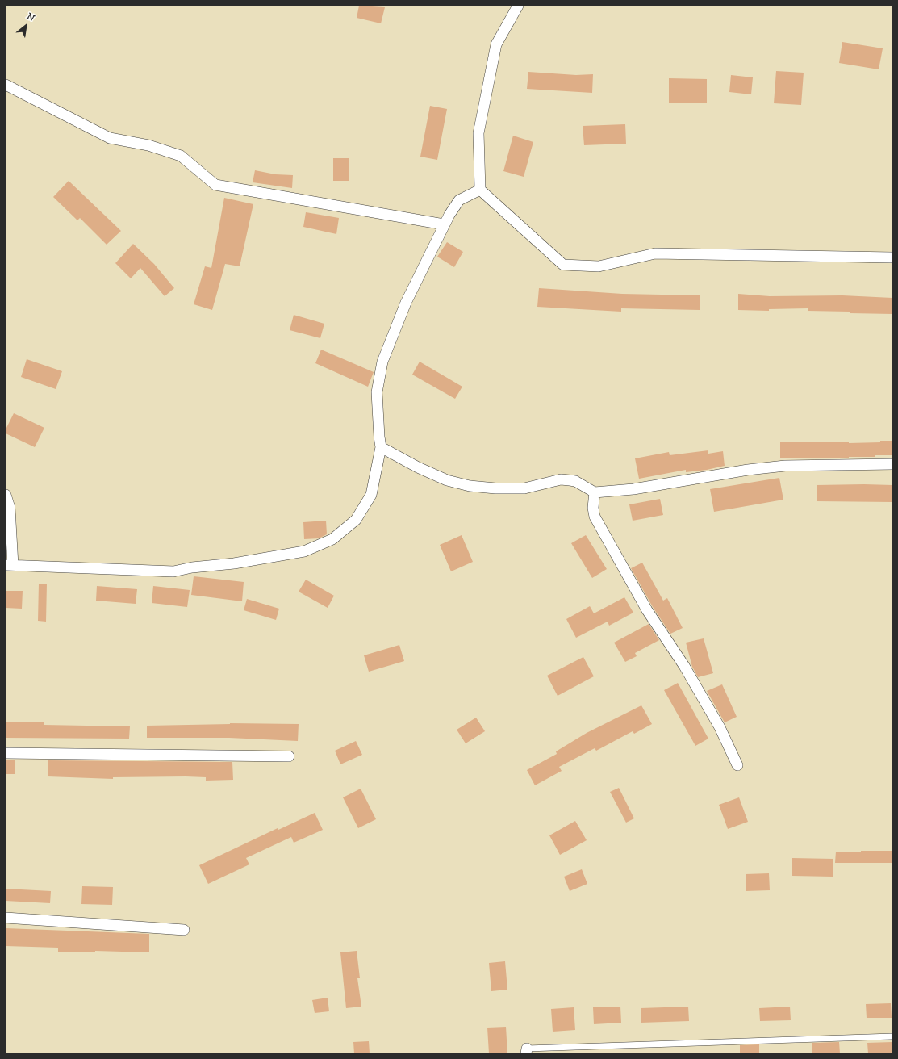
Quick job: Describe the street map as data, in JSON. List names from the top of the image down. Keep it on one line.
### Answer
{"north":"top right"}
